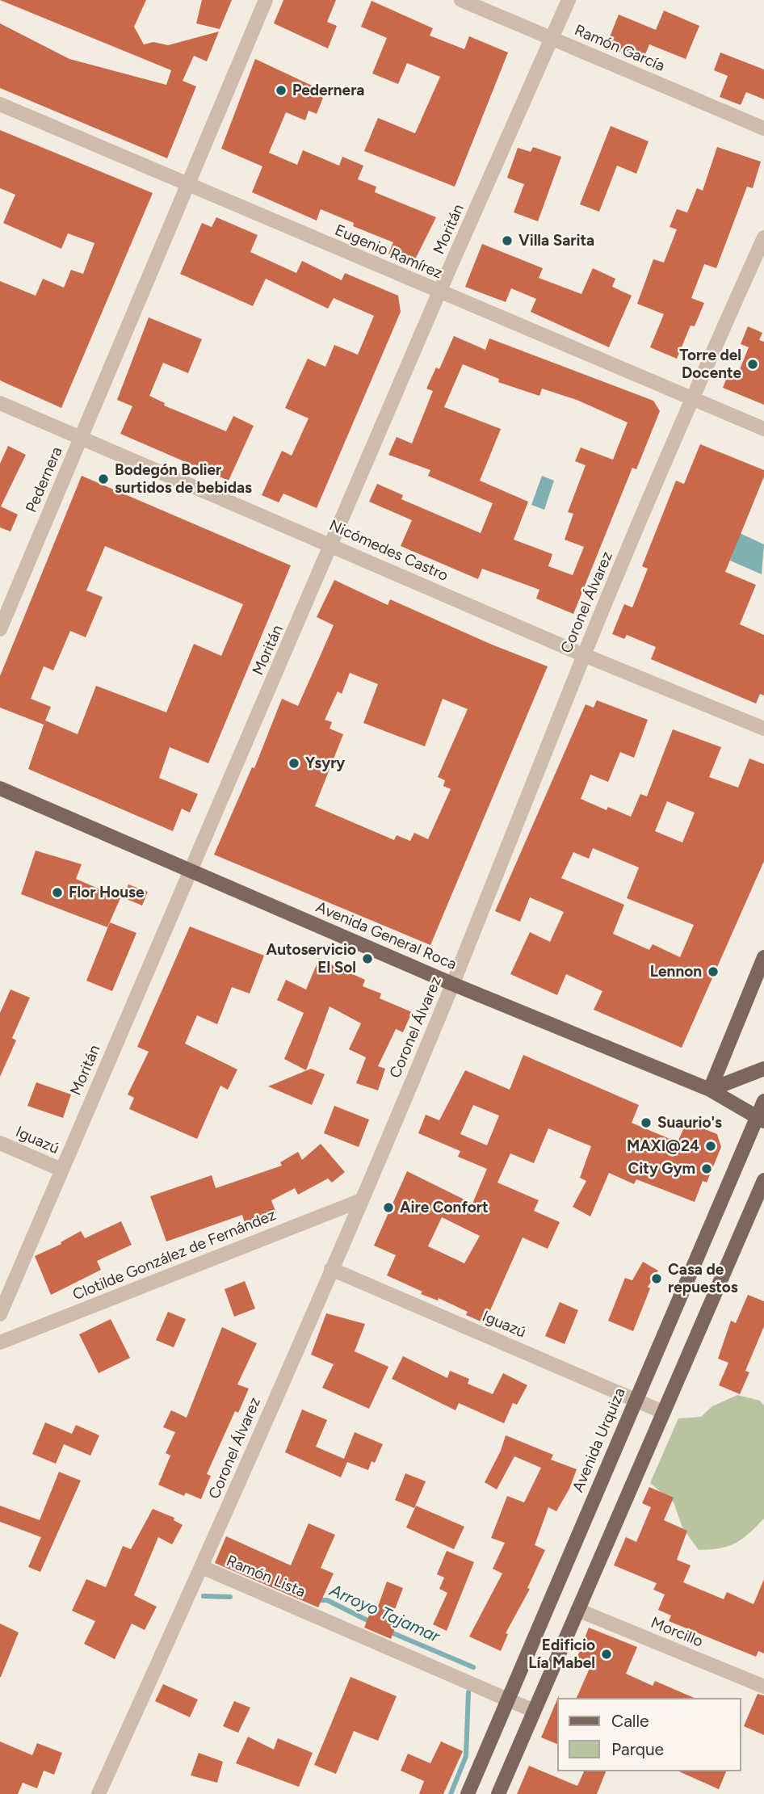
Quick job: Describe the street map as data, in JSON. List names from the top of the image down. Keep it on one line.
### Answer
{"streets":{"main road":["Avenida General Roca","Avenida Urquiza"],"street":["Ramón García","Moritán","Eugenio Ramírez","Pedernera","Nicómedes Castro","Coronel Álvarez","Iguazú","Clotilde González de Fernández","Ramón Lista","Morcillo"]},"crossings":[["Ramón García","Moritán"],["Moritán","Eugenio Ramírez"],["Moritán","Nicómedes Castro"],["Moritán","Avenida General Roca"],["Moritán","Iguazú"],["Eugenio Ramírez","Pedernera"],["Eugenio Ramírez","Coronel Álvarez"],["Pedernera","Nicómedes Castro"],["Nicómedes Castro","Coronel Álvarez"],["Coronel Álvarez","Avenida General Roca"],["Coronel Álvarez","Iguazú"],["Coronel Álvarez","Clotilde González de Fernández"],["Coronel Álvarez","Ramón Lista"],["Avenida General Roca","Avenida Urquiza"],["Iguazú","Avenida Urquiza"],["Avenida Urquiza","Ramón Lista"]],"water":["Arroyo Tajamar"],"places":["Pedernera","Villa Sarita","Torre del Docente","Bodegón Bolier surtidos de bebidas","Ysyry","Flor House","Autoservicio El Sol","Lennon","Suaurio's","MAXI@24","City Gym","Aire Confort","Casa de repuestos","Edificio Lía Mabel"],"legend":["Calle","Parque"]}
